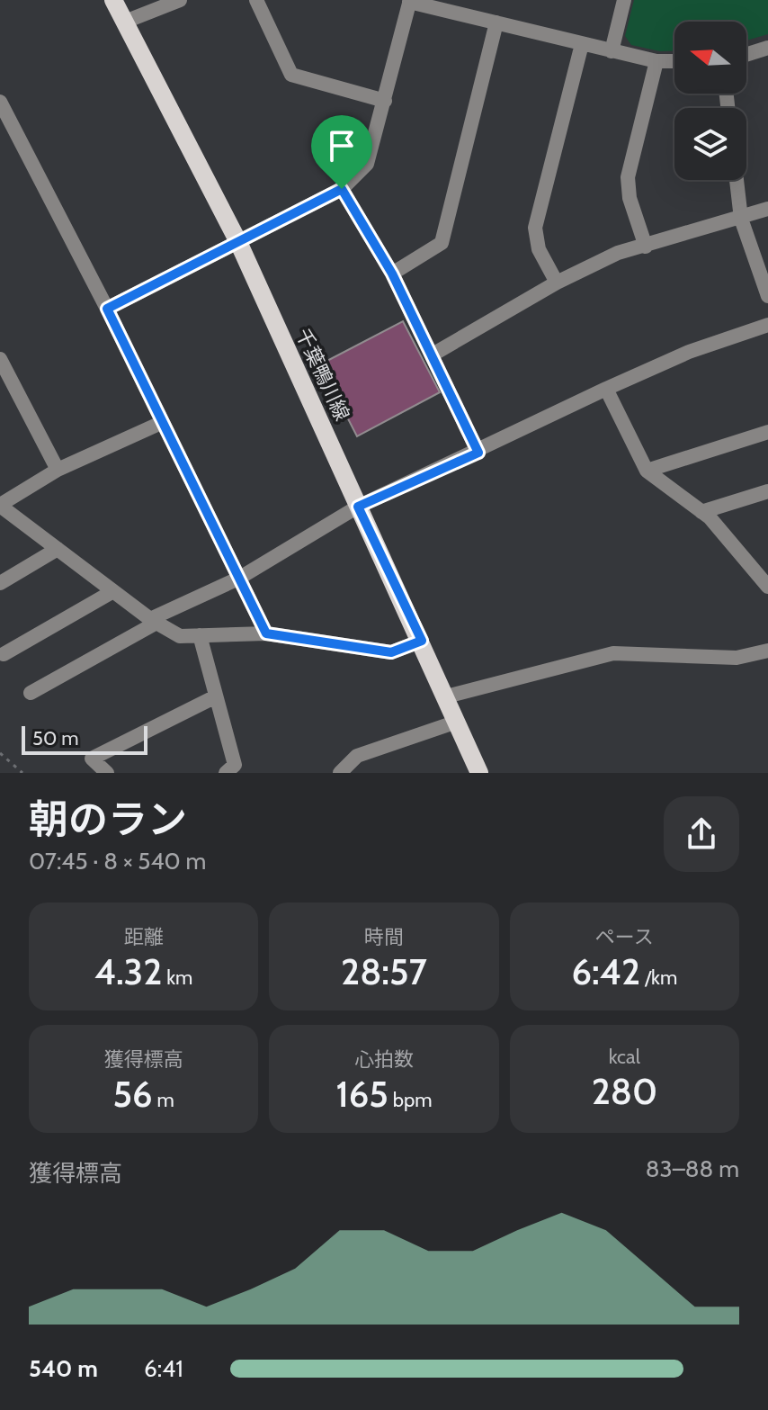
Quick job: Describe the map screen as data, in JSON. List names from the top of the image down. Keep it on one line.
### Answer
{"streets":{"main road":["千葉鴨川線"]},"scale_bar":"50 m","north":"left","page":{"scale":"50 m","heading":["朝のラン","07:45 · 8 × 540 m"],"stats":[["距離","4.32 km"],["時間","28:57"],["ペース","6:42 /km"],["獲得標高","56 m"],["心拍数","165 bpm"],["kcal","280"]],"chart":["獲得標高","83–88 m"],"list":[{"name":"540 m","note":"6:41"}]}}
